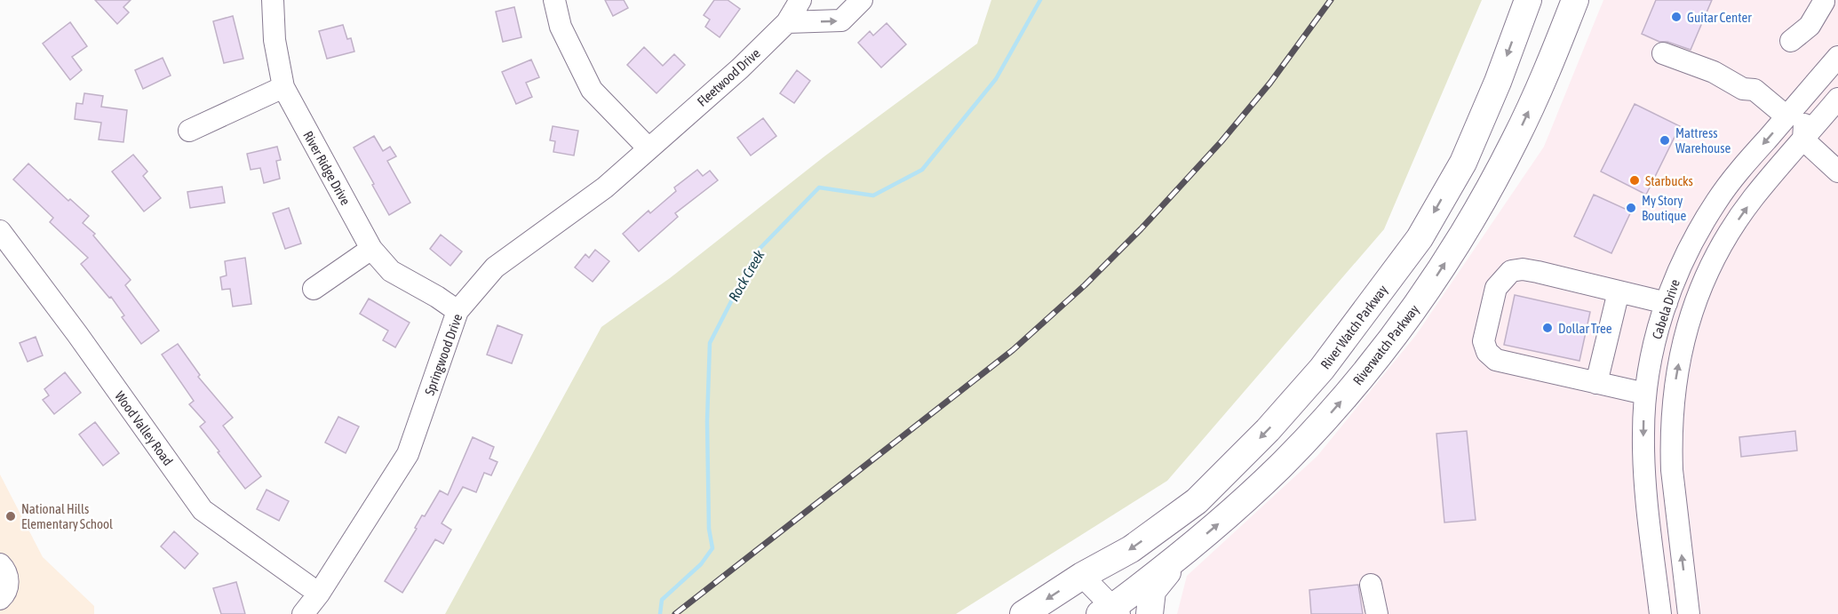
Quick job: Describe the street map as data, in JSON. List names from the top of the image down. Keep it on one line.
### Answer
{"streets":{"main road":["River Watch Parkway","Riverwatch Parkway"],"street":["Fleetwood Drive","River Ridge Drive","Cabela Drive","Springwood Drive","Wood Valley Road"]},"crossings":[["Fleetwood Drive","Springwood Drive"],["River Ridge Drive","Springwood Drive"],["Springwood Drive","Wood Valley Road"]],"one_way":["River Watch Parkway","Riverwatch Parkway"],"water":["Rock Creek"],"places":["Guitar Center","Mattress Warehouse","Starbucks","My Story Boutique","Dollar Tree","National Hills Elementary School"]}
